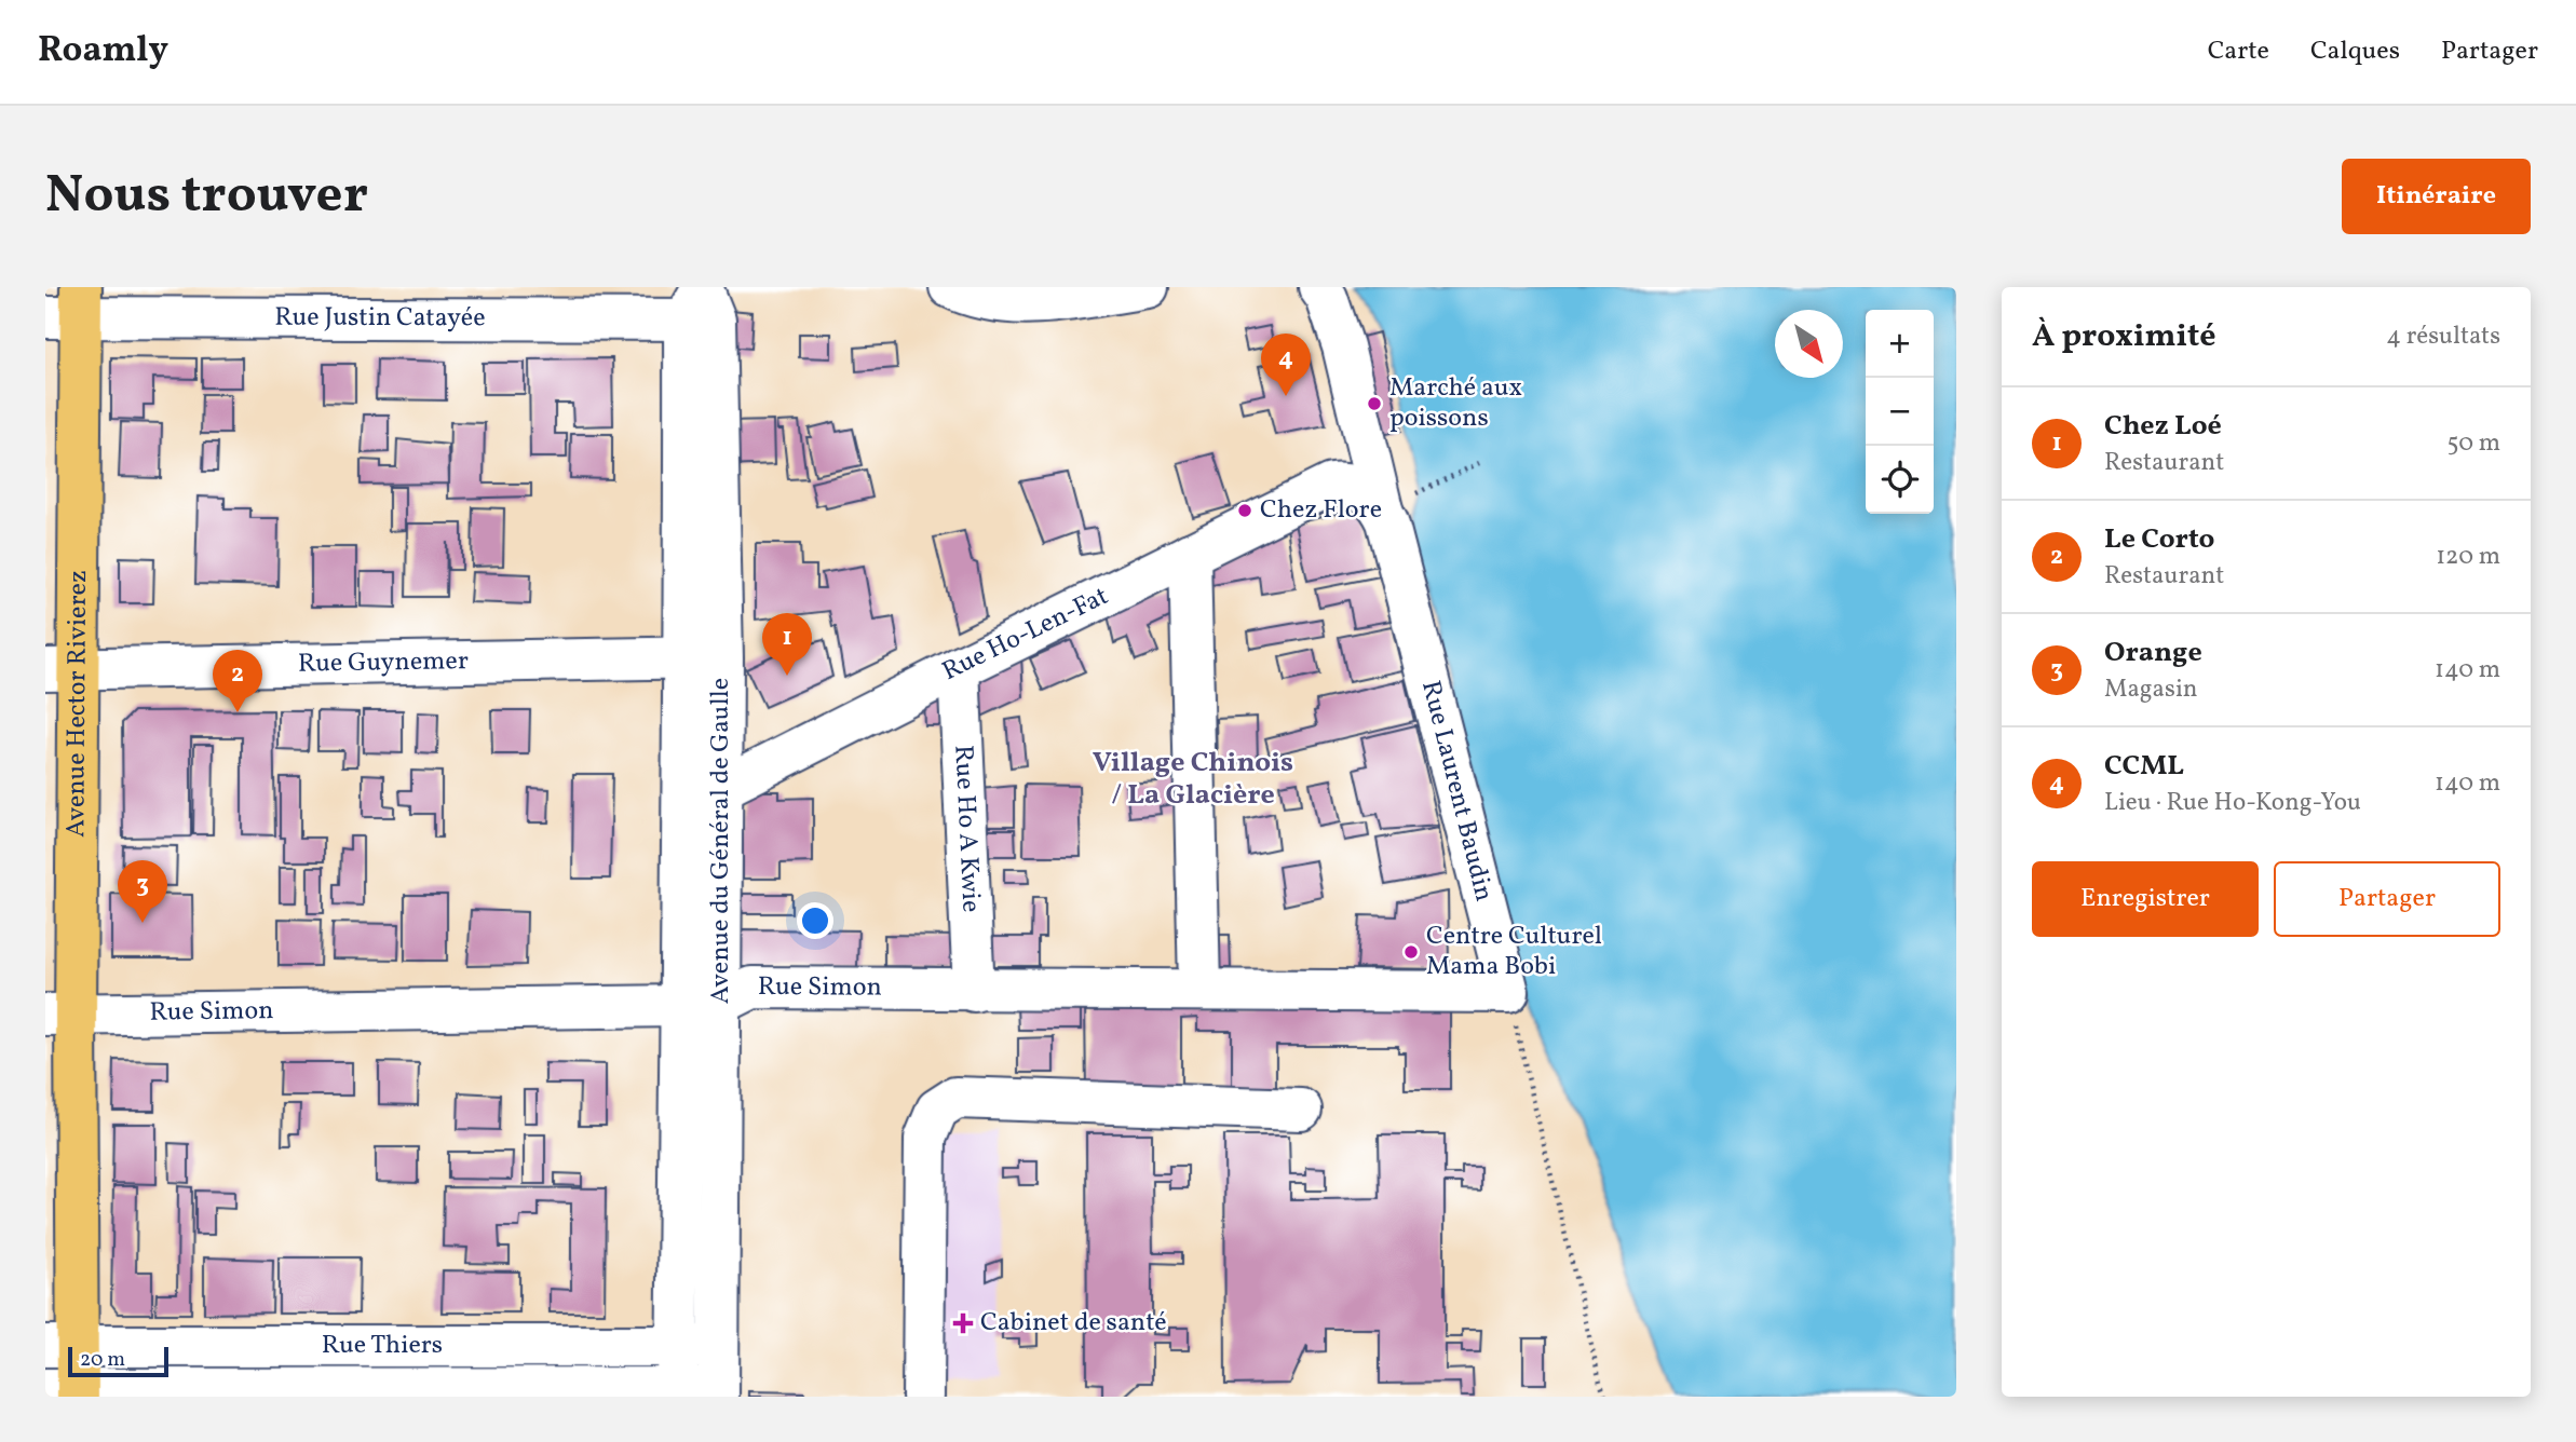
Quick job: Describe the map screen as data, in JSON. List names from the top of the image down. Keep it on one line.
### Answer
{"streets":{"main road":["Avenue Hector Rivierez"],"street":["Rue Justin Catayée","Rue Ho-Len-Fat","Rue Guynemer","Rue Laurent Baudin","Rue Ho A Kwie","Avenue du Général de Gaulle","Rue Simon","Rue Thiers"]},"crossings":[["Rue Justin Catayée","Avenue Hector Rivierez"],["Rue Ho-Len-Fat","Rue Laurent Baudin"],["Rue Ho-Len-Fat","Rue Ho A Kwie"],["Rue Ho-Len-Fat","Avenue du Général de Gaulle"],["Rue Guynemer","Avenue Hector Rivierez"],["Rue Guynemer","Avenue du Général de Gaulle"],["Avenue Hector Rivierez","Rue Simon"],["Avenue Hector Rivierez","Rue Thiers"],["Rue Laurent Baudin","Rue Simon"],["Rue Ho A Kwie","Rue Simon"],["Avenue du Général de Gaulle","Rue Simon"],["Avenue du Général de Gaulle","Rue Thiers"]],"districts":["Village Chinois / La Glacière"],"places":{"other":["Marché aux poissons","Chez Flore","Centre Culturel Mama Bobi"],"health":["Cabinet de santé"]},"scale_bar":"20 m","north":"bottom right","page":{"header":"Roamly","nav":["Carte","Calques","Partager"],"buttons":["Itinéraire",["Enregistrer","Partager"]],"title":"Nous trouver","heading":["À proximité","4 résultats"],"map_buttons":["+","−"],"pins":["4","1","2","3"],"list":[{"mark":"1","name":"Chez Loé","note":"Restaurant","value":"50 m"},{"mark":"2","name":"Le Corto","note":"Restaurant","value":"120 m"},{"mark":"3","name":"Orange","note":"Magasin","value":"140 m"},{"mark":"4","name":"CCML","note":"Lieu · Rue Ho-Kong-You","value":"140 m"}],"scale":"20 m"}}
